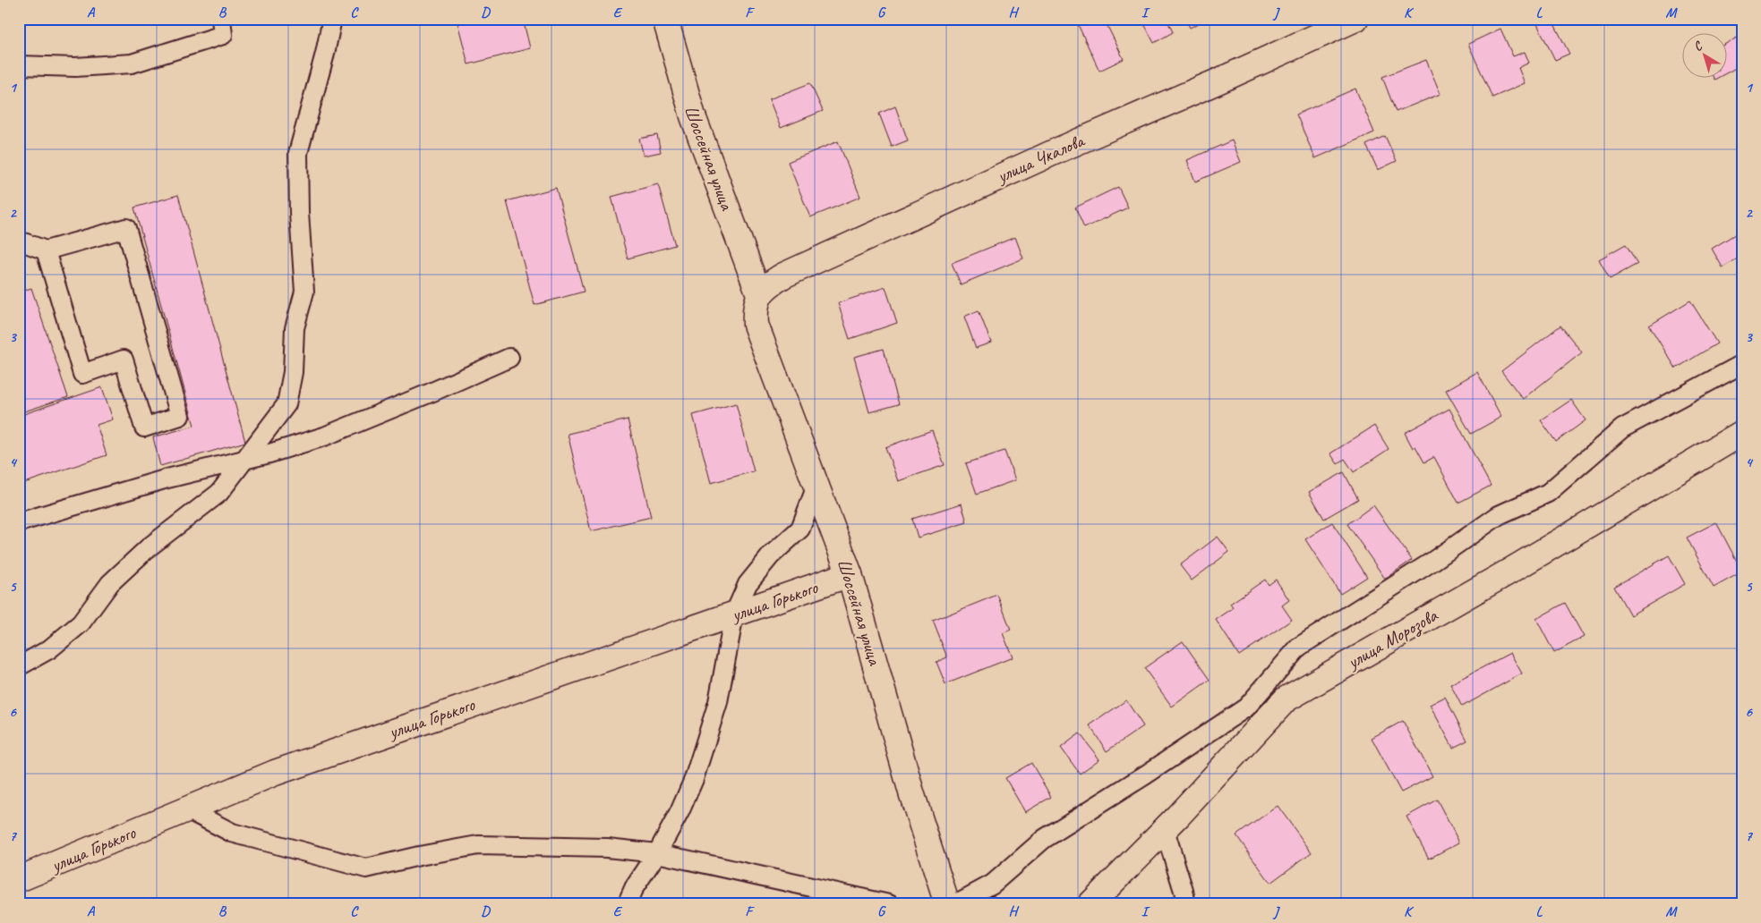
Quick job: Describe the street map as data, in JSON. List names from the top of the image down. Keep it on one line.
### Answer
{"streets":{"street":["Шоссейная улица","улица Чкалова","улица Горького","улица Морозова"]},"crossings":[["Шоссейная улица","улица Чкалова"],["Шоссейная улица","улица Горького"]],"north":"top left","grid":{"columns":["A","B","C","D","E","F","G","H","I","J","K","L","M"],"rows":["1","2","3","4","5","6","7"]}}
